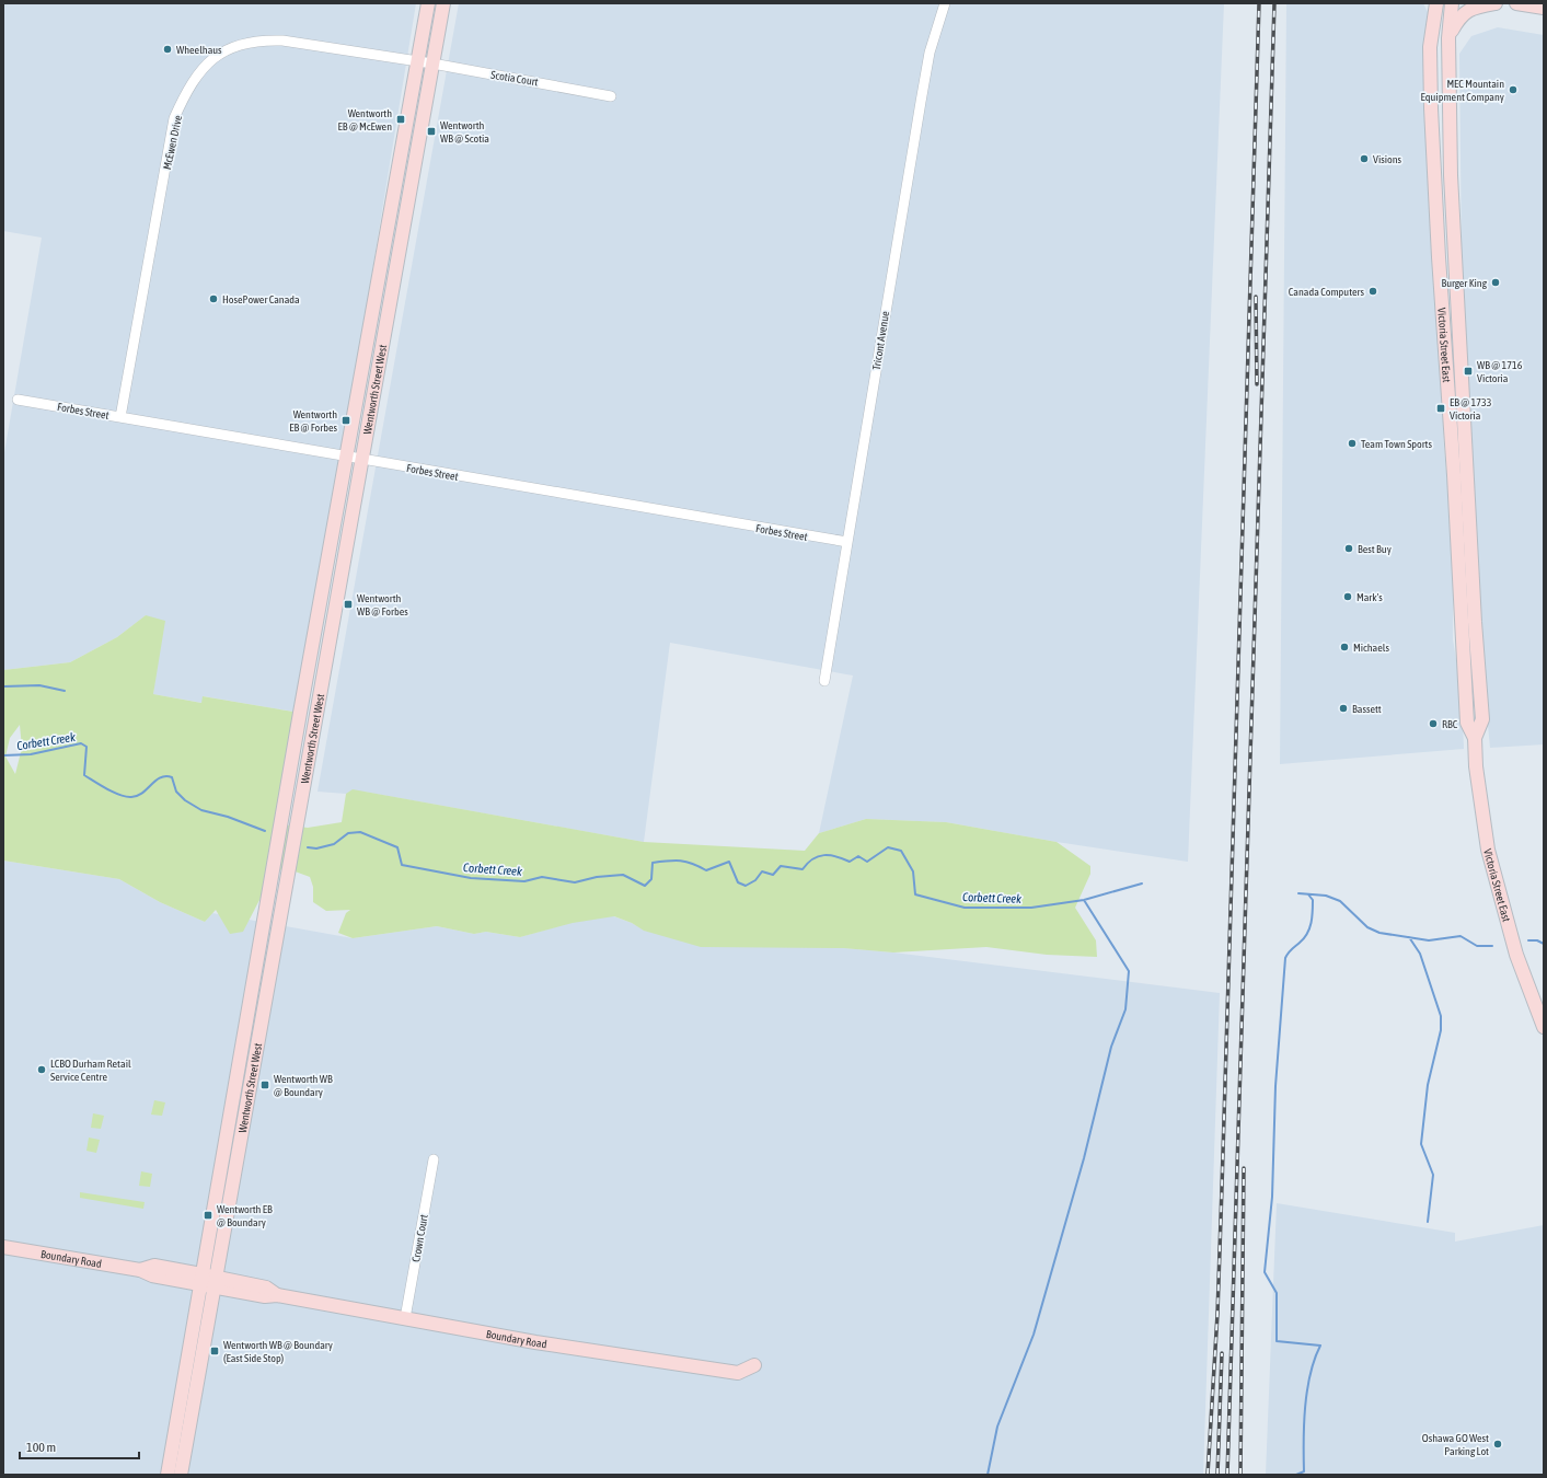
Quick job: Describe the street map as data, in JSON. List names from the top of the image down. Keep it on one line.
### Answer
{"streets":{"main road":["Victoria Street East","Wentworth Street West","Boundary Road"],"street":["Scotia Court","McEwen Drive","Tricont Avenue","Forbes Street","Crown Court"]},"crossings":[["Scotia Court","McEwen Drive"],["Scotia Court","Wentworth Street West"],["McEwen Drive","Wentworth Street West"],["McEwen Drive","Forbes Street"],["Tricont Avenue","Forbes Street"],["Wentworth Street West","Forbes Street"],["Wentworth Street West","Boundary Road"],["Crown Court","Boundary Road"]],"water":["Corbett Creek"],"places":{"other":["Wheelhaus","MEC Mountain Equipment Company","Visions","Burger King","Canada Computers","HosePower Canada","Team Town Sports","Best Buy","Mark's","Michaels","Bassett","RBC","LCBO Durham Retail Service Centre","Oshawa GO West Parking Lot"],"transit":["Wentworth EB @ McEwen","Wentworth WB @ Scotia","WB @ 1716 Victoria","EB @ 1733 Victoria","Wentworth EB @ Forbes","Wentworth WB @ Forbes","Wentworth WB @ Boundary","Wentworth EB @ Boundary","Wentworth WB @ Boundary (East Side Stop)"]},"scale_bar":"100 m"}
